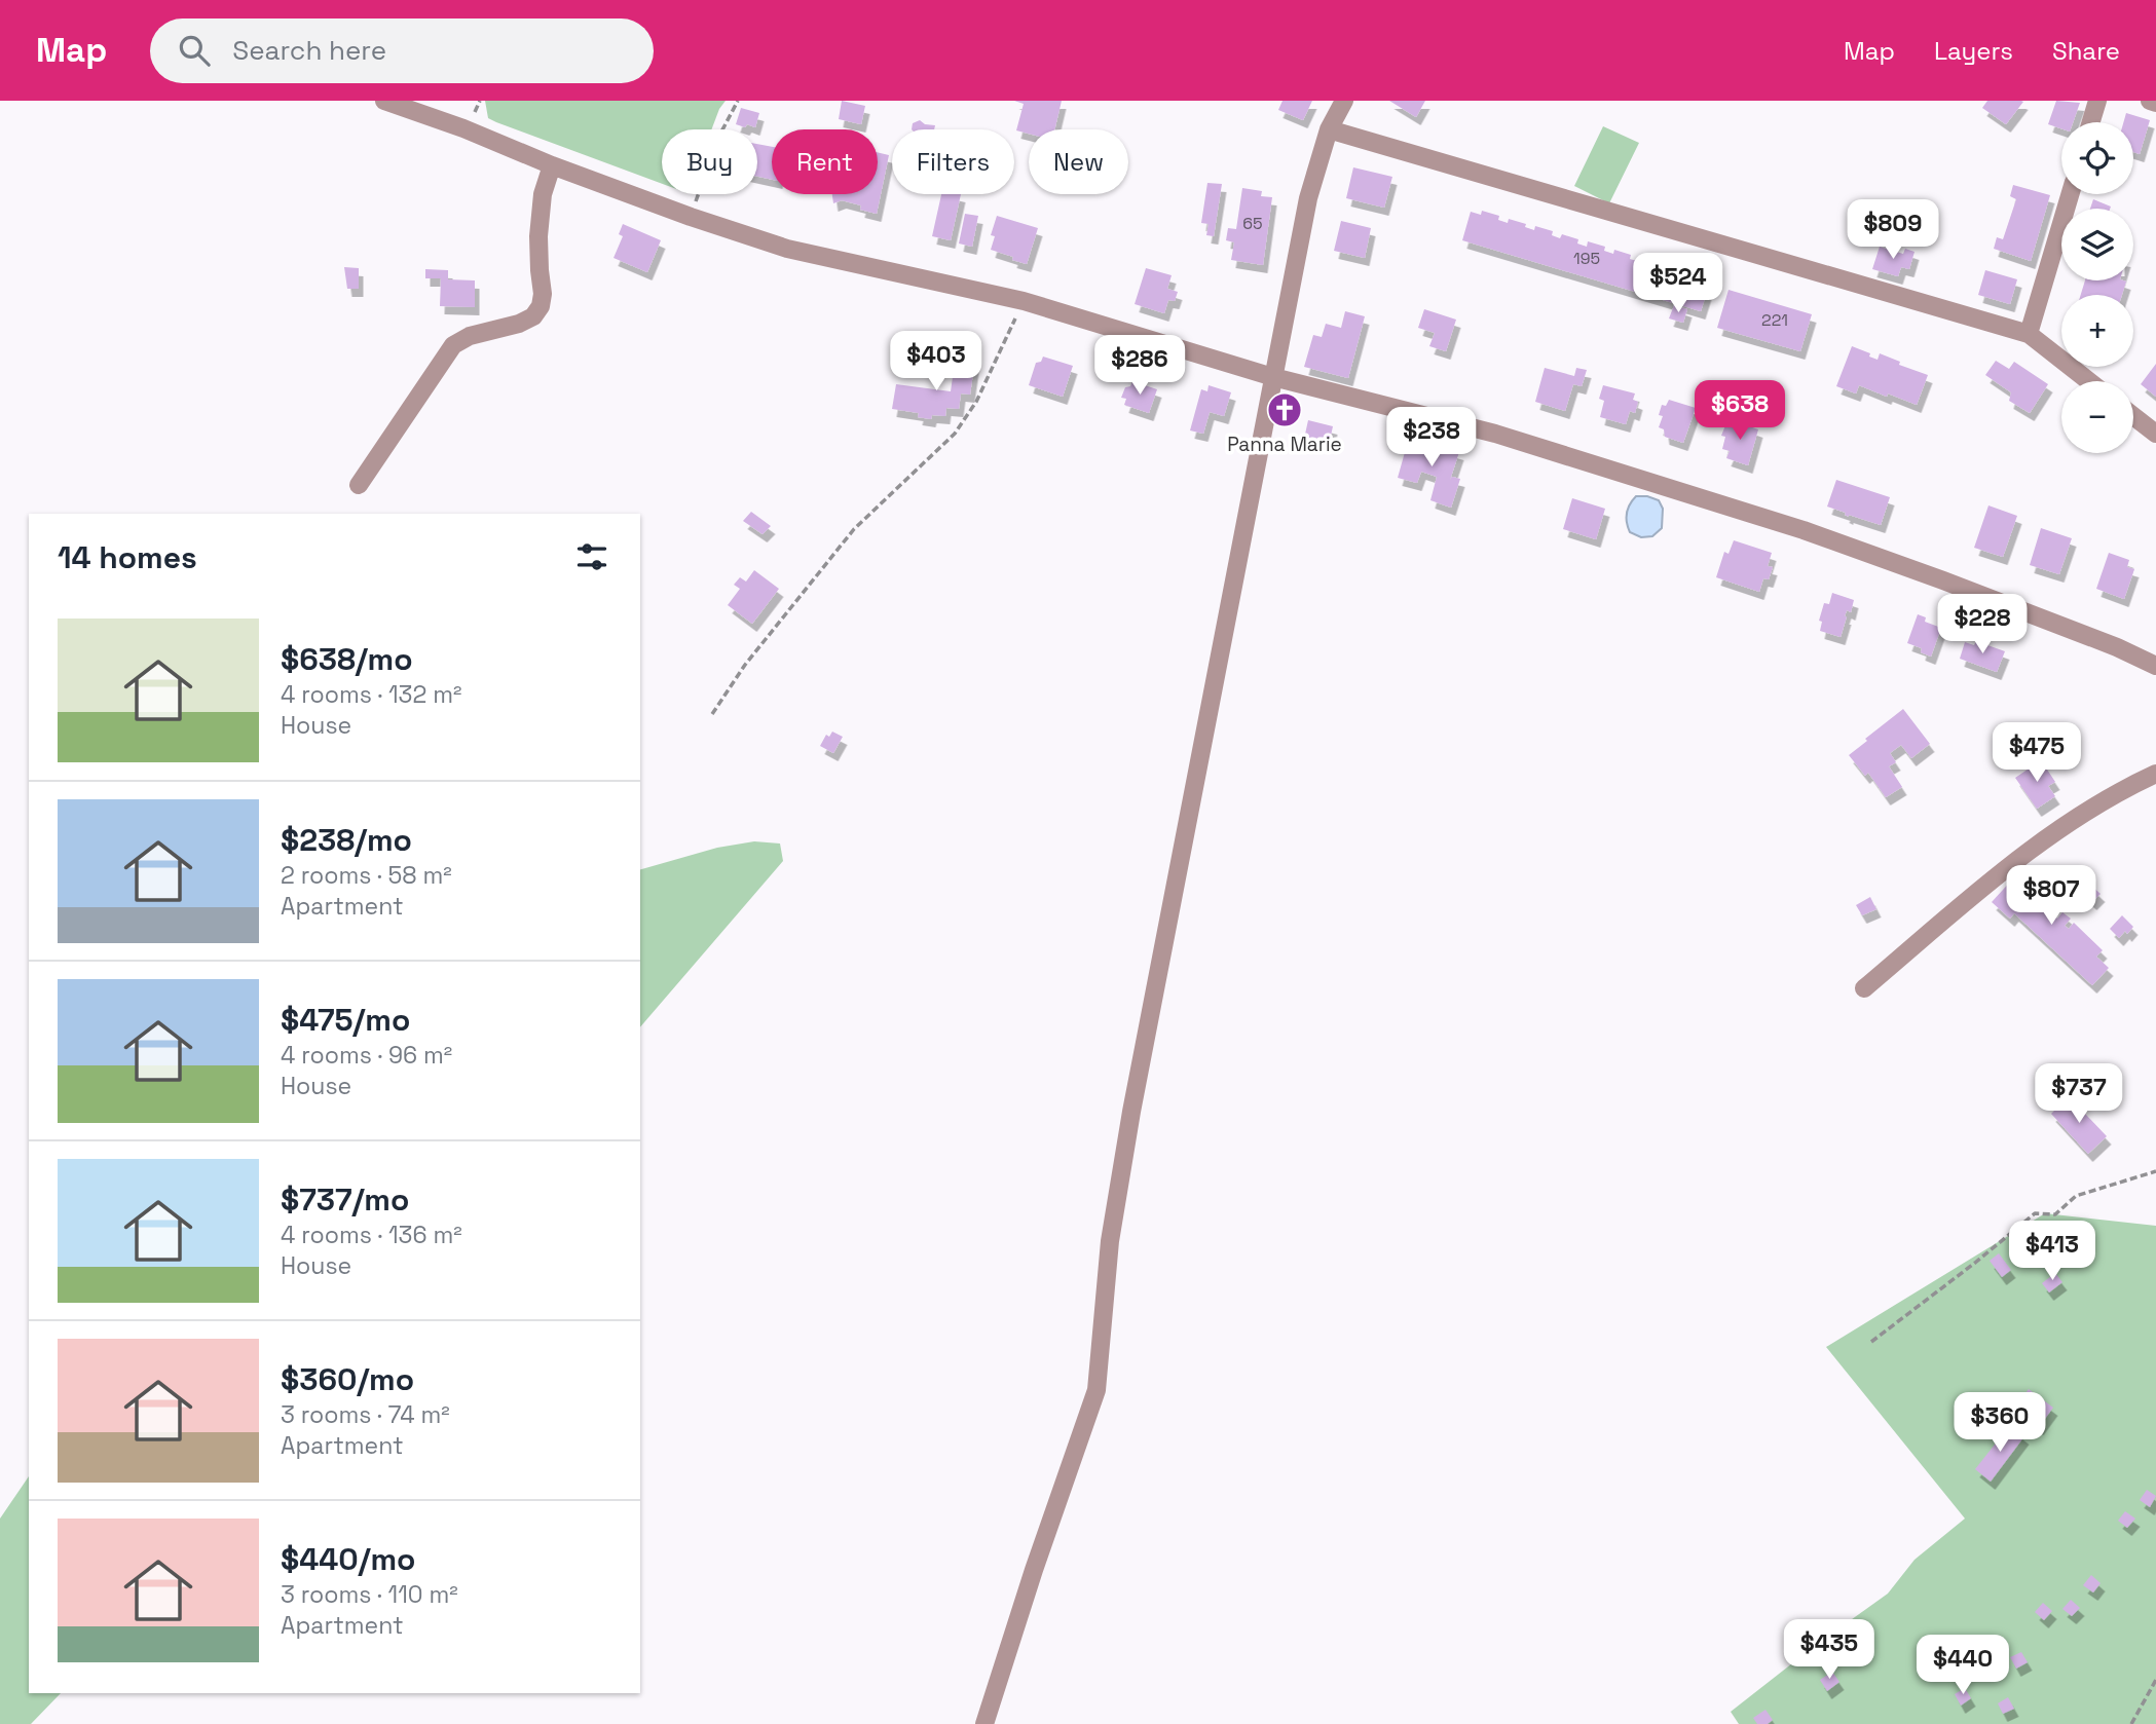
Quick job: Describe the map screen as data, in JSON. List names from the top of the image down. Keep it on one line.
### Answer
{"places":{"church":["Panna Marie"]},"house_numbers":["65","195","221"],"page":{"header":"Map","search":"Search here","nav":["Map","Layers","Share"],"map_buttons":["+","−"],"chip":["Buy","Rent","Filters","New"],"price":["$809","$524","$403","$286","$638","$238","$228","$475","$807","$737","$413","$360","$435","$440"],"heading":"14 homes","list":[{"name":"$638/mo","note":"4 rooms · 132 m² · House"},{"name":"$238/mo","note":"2 rooms · 58 m² · Apartment"},{"name":"$475/mo","note":"4 rooms · 96 m² · House"},{"name":"$737/mo","note":"4 rooms · 136 m² · House"},{"name":"$360/mo","note":"3 rooms · 74 m² · Apartment"},{"name":"$440/mo","note":"3 rooms · 110 m² · Apartment"}]}}
